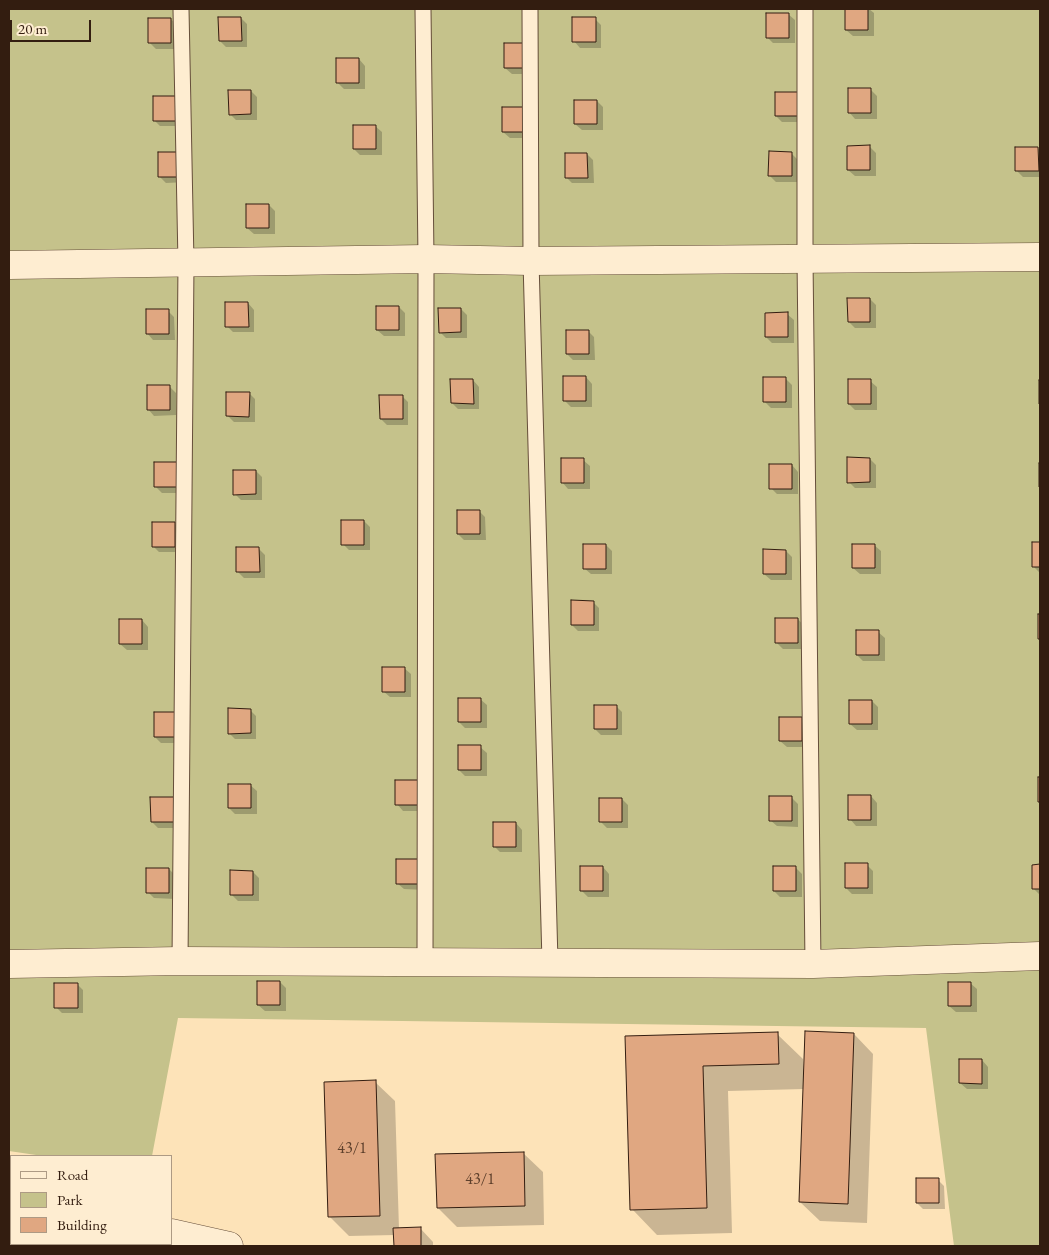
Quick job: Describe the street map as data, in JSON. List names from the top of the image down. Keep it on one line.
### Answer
{"house_numbers":["43/1","43/1"],"legend":["Road","Park","Building"],"scale_bar":"20 m"}
